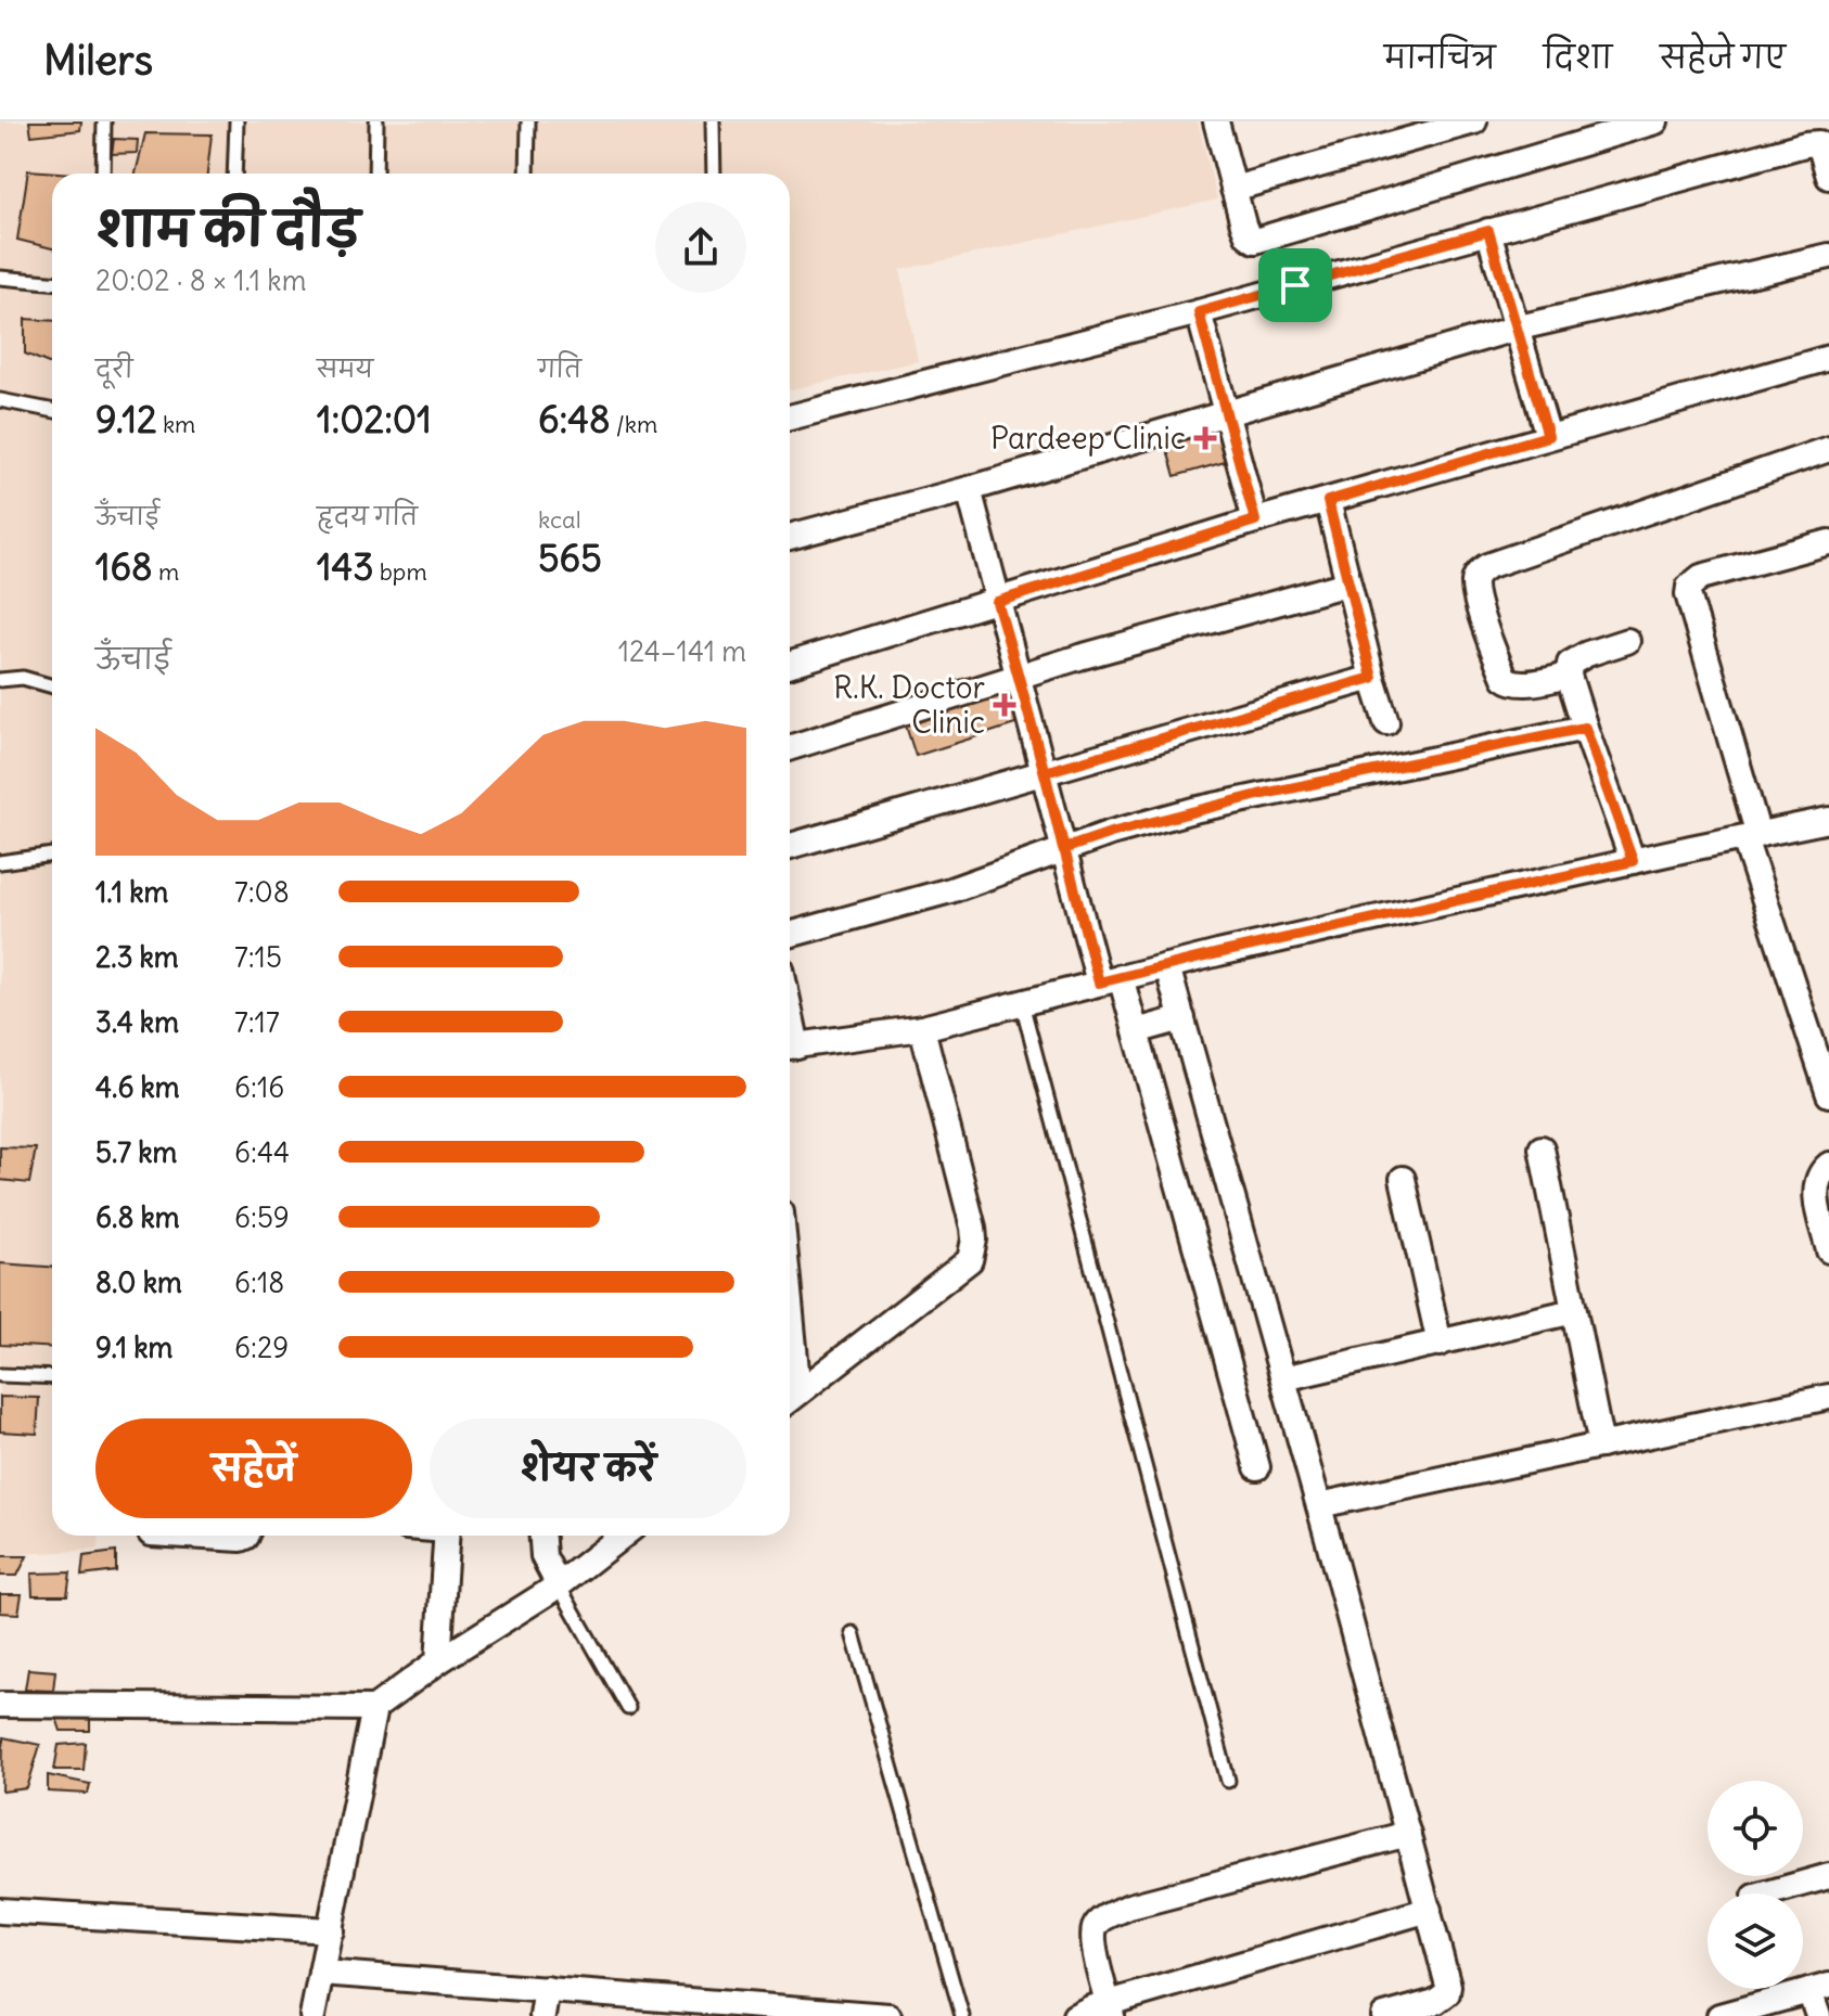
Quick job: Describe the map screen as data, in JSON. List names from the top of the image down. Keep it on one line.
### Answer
{"places":{"health":["Pardeep Clinic","R.K. Doctor Clinic"]},"page":{"header":"Milers","nav":["मानचित्र","दिशा","सहेजे गए"],"heading":["शाम की दौड़","20:02 · 8 × 1.1 km"],"stats":[["दूरी","9.12 km"],["समय","1:02:01"],["गति","6:48 /km"],["ऊँचाई","168 m"],["हृदय गति","143 bpm"],["kcal","565"]],"chart":["ऊँचाई","124–141 m"],"list":[{"name":"1.1 km","note":"7:08"},{"name":"2.3 km","note":"7:15"},{"name":"3.4 km","note":"7:17"},{"name":"4.6 km","note":"6:16"},{"name":"5.7 km","note":"6:44"},{"name":"6.8 km","note":"6:59"},{"name":"8.0 km","note":"6:18"},{"name":"9.1 km","note":"6:29"}],"buttons":["सहेजें","शेयर करें"]}}
